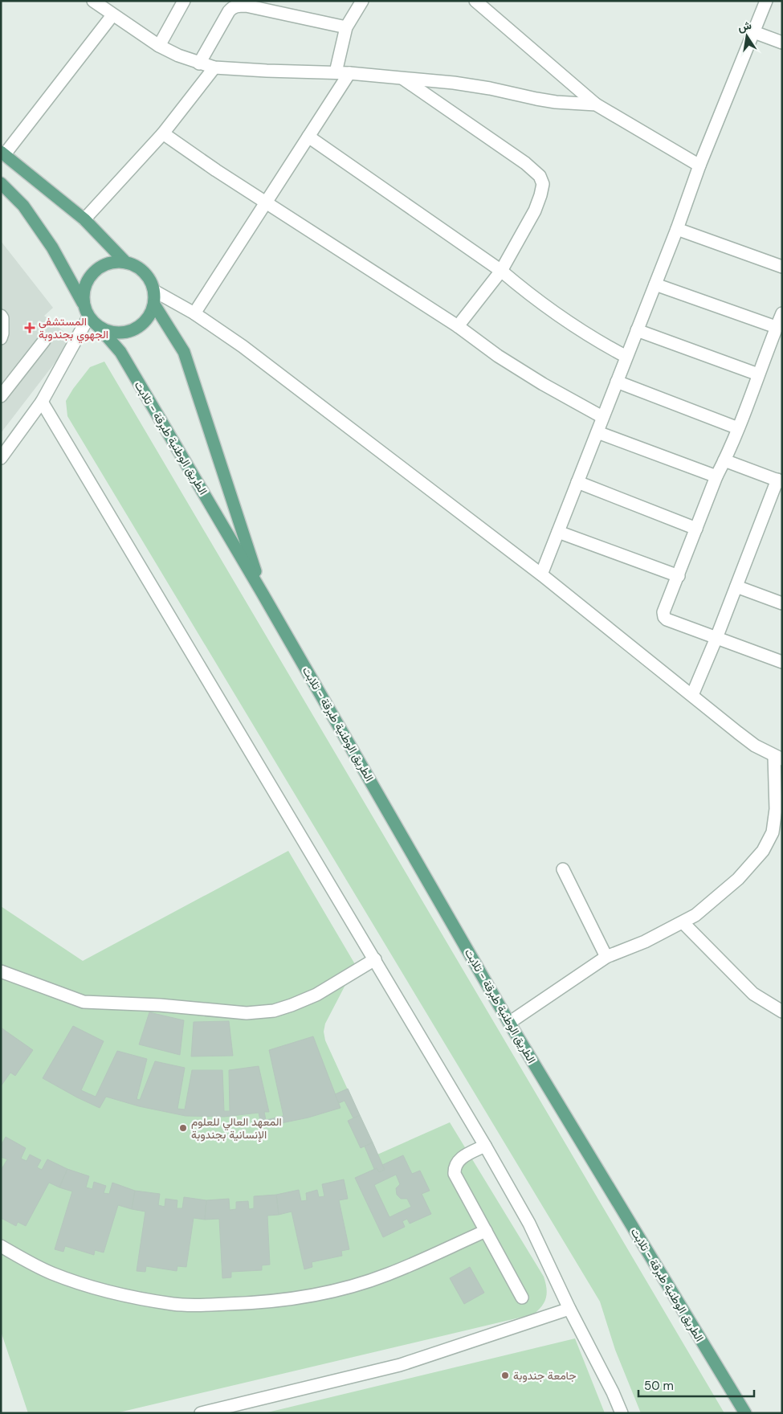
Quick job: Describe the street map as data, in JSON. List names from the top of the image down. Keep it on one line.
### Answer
{"streets":{"main road":["الطريق الوطنية طبرقة - تلابت"]},"places":{"health":["المستشفى الجهوي بجندوبة"],"other":["المعهد العالي للعلوم الإنسانية بجندوبة","جامعة جندوبة"]},"scale_bar":"50 m","north":"top"}
